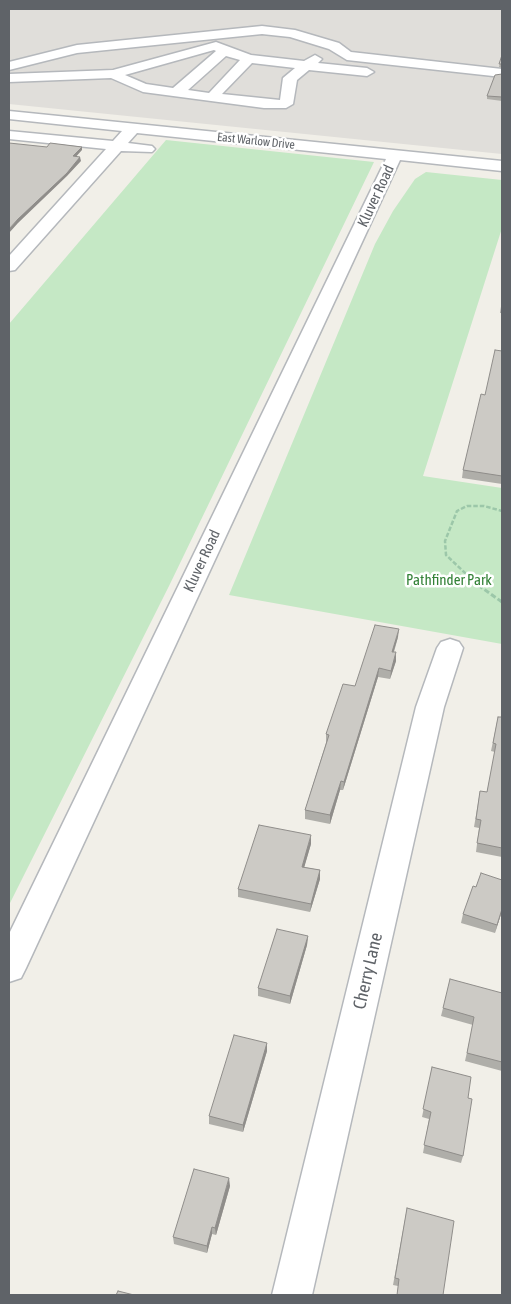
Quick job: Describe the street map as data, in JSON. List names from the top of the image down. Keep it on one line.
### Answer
{"streets":{"street":["East Warlow Drive","Kluver Road","Cherry Lane"]},"crossings":[["East Warlow Drive","Kluver Road"]],"parks":["Pathfinder Park"]}
